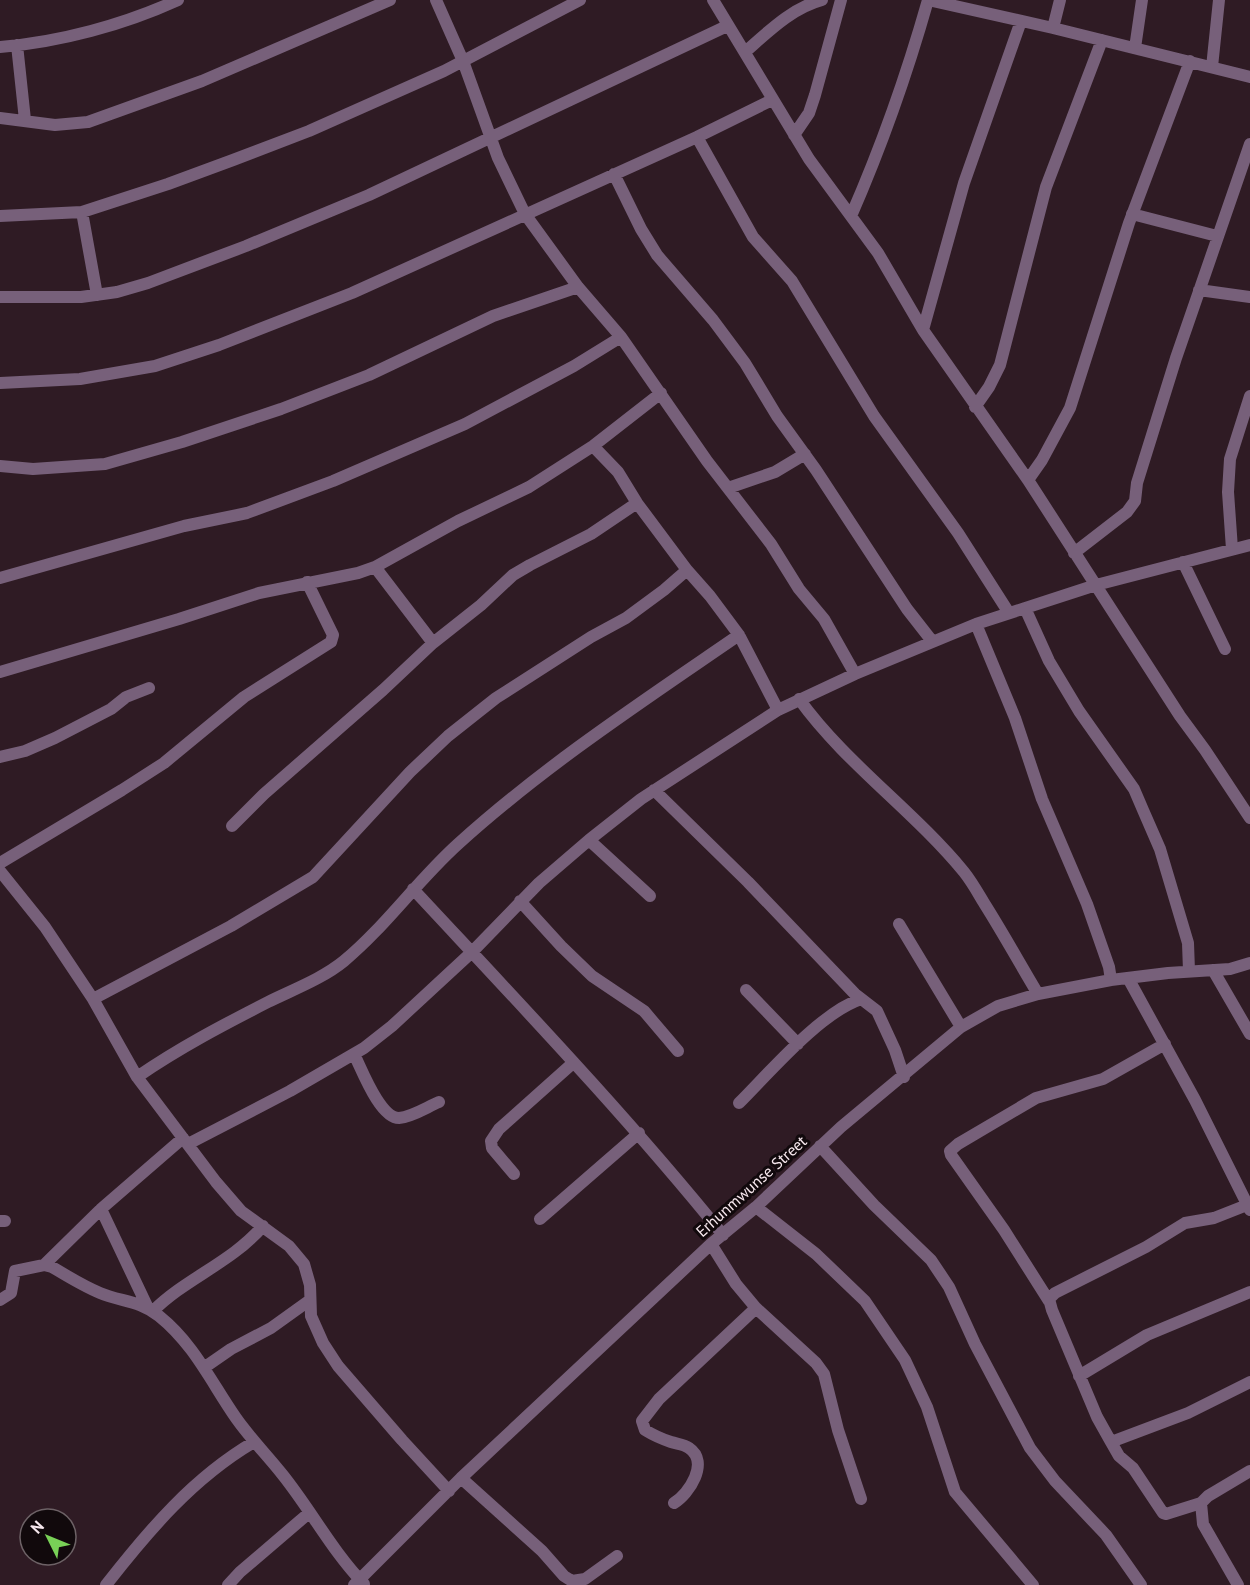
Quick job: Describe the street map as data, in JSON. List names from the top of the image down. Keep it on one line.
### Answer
{"streets":{"street":["Erhunmwunse Street"]},"north":"top left"}
